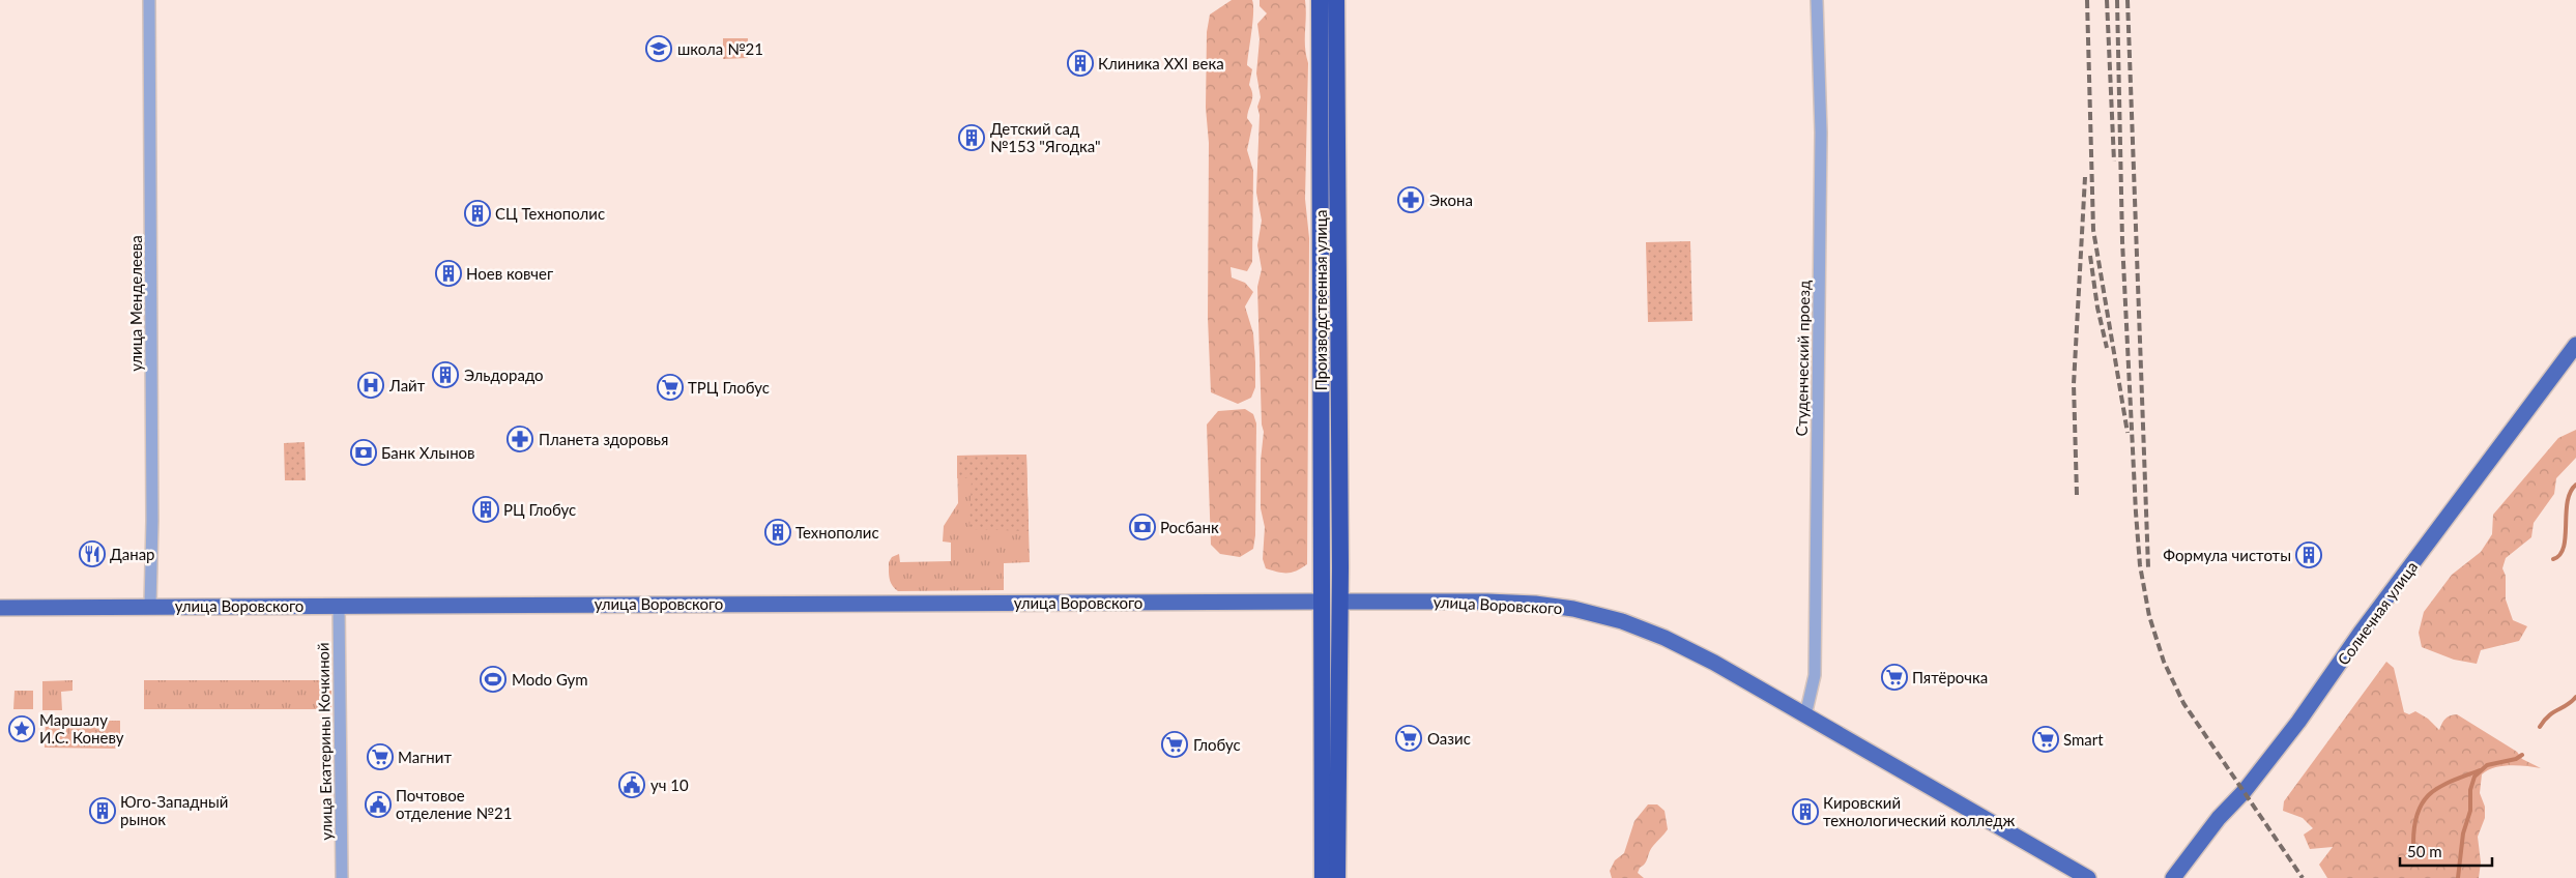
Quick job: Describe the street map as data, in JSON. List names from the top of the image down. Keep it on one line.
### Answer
{"streets":{"highway":["Производственная улица","улица Воровского"],"main road":["Солнечная улица"],"street":["улица Менделеева","Студенческий проезд","улица Екатерины Кочкиной"]},"crossings":[["Производственная улица","улица Воровского"],["улица Менделеева","улица Воровского"],["Студенческий проезд","улица Воровского"],["улица Воровского","улица Екатерины Кочкиной"]],"places":{"school or university":["школа №21"],"building":["Клиника XXI века","Детский сад №153 \"Ягодка\"","СЦ Технополис","Ноев ковчег","Эльдорадо","РЦ Глобус","Технополис","Формула чистоты","Юго-Западный рынок","Кировский технологический колледж"],"pharmacy":["Экона","Планета здоровья"],"hospital":["Лайт"],"supermarket":["ТРЦ Глобус","Пятёрочка","Оазис","Smart","Глобус","Магнит"],"bank":["Банк Хлынов","Росбанк"],"restaurant":["Данар"],"sports":["Modo Gym"],"place":["Маршалу И.С. Коневу"],"public building":["уч 10","Почтовое отделение №21"]},"scale_bar":"50 m"}
